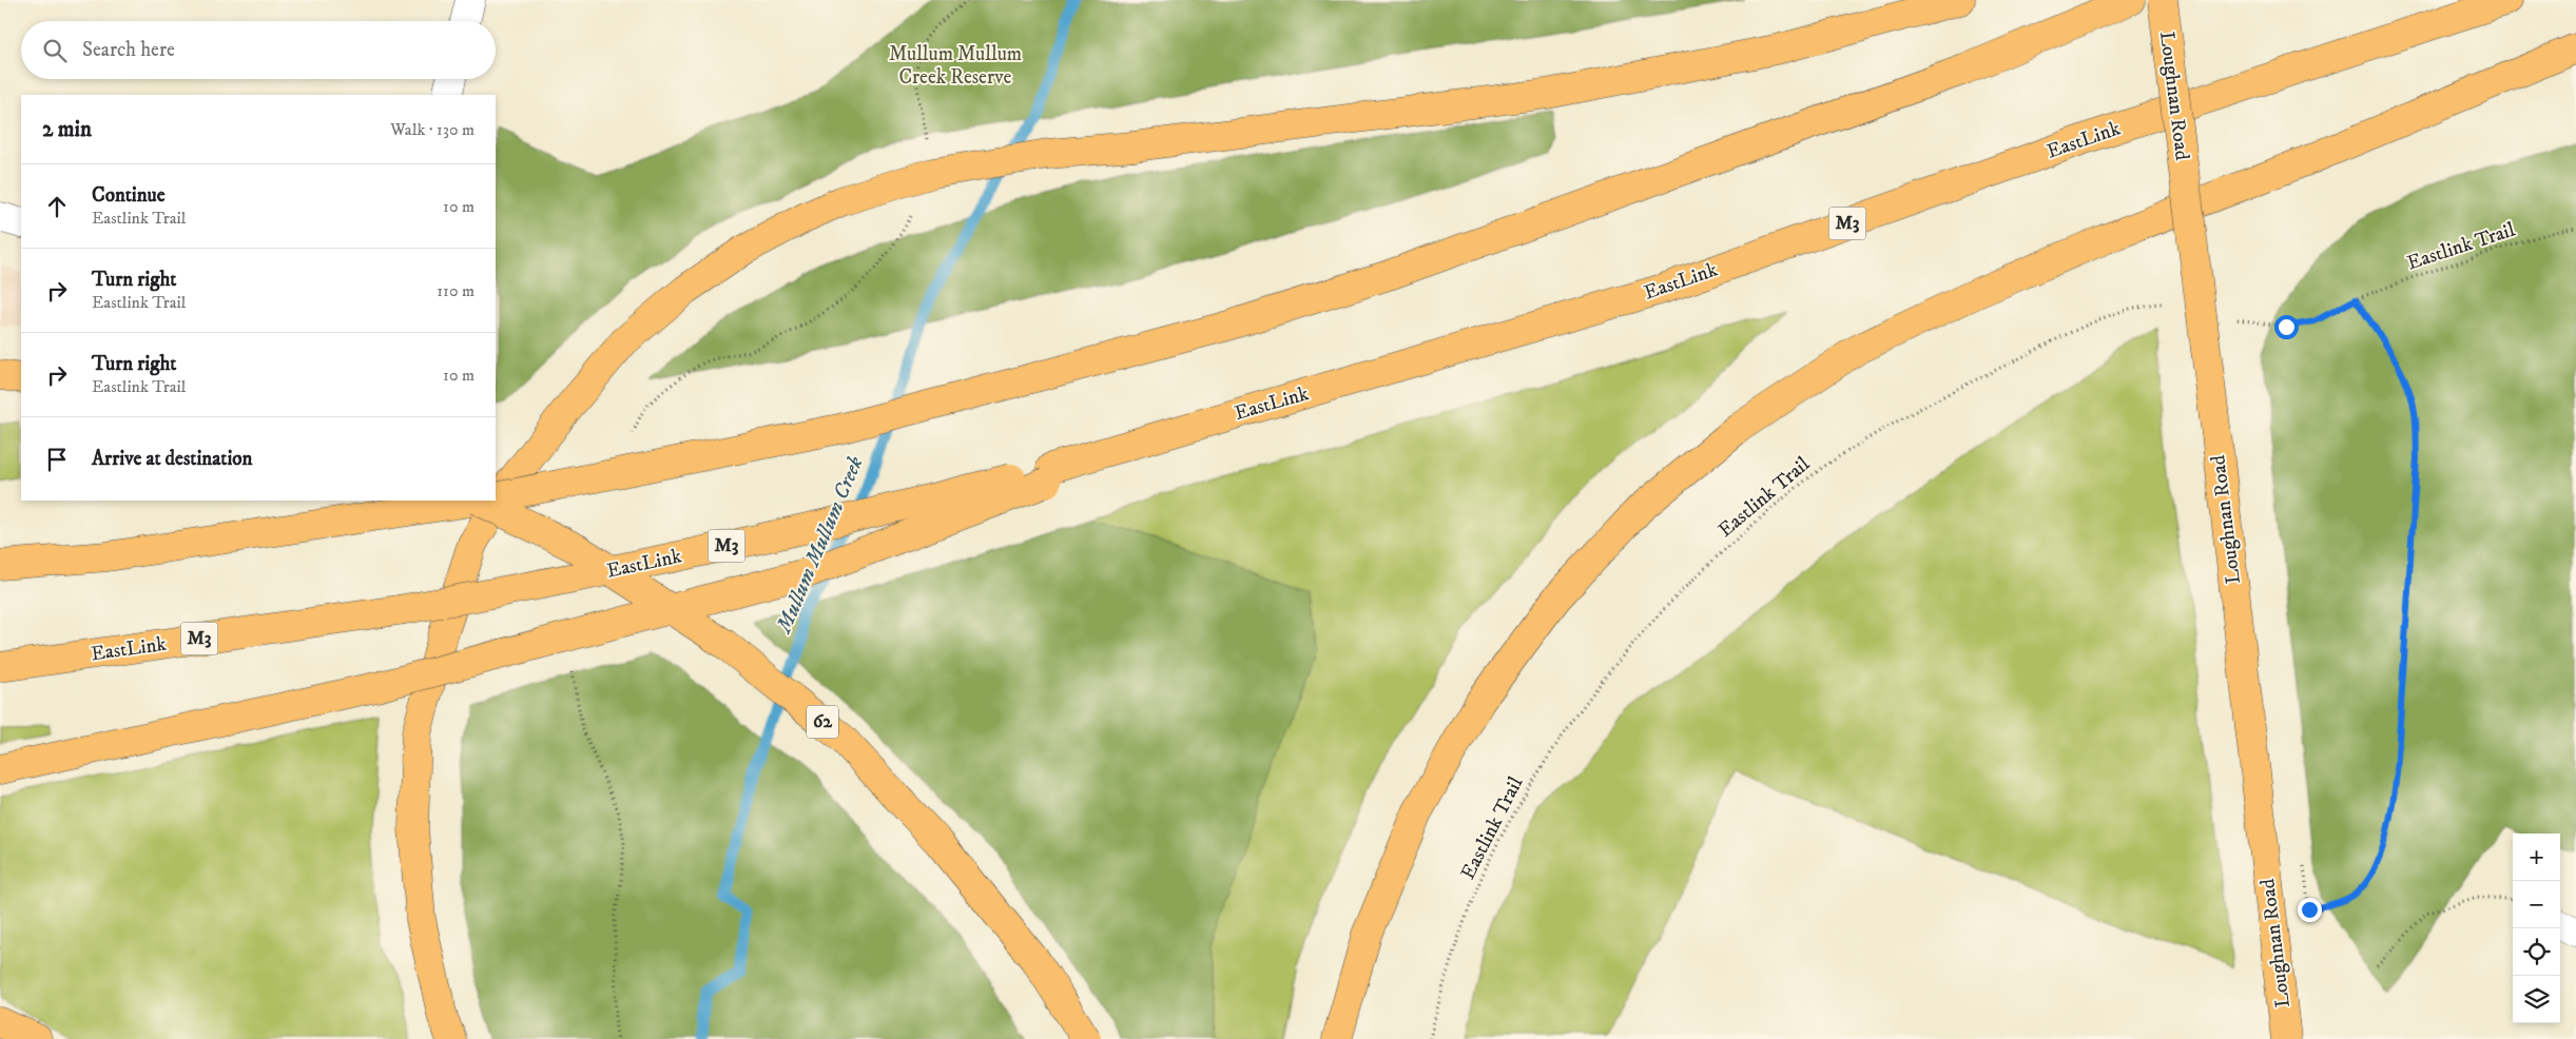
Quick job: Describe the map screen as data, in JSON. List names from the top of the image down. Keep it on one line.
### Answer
{"streets":{"main road":["Loughnan Road","EastLink","M3","62"],"path":["Eastlink Trail"]},"water":["Mullum Mullum Creek"],"parks":["Mullum Mullum Creek Reserve"],"page":{"search":"Search here","heading":["2 min","Walk · 130 m"],"list":[["Continue","Eastlink Trail","10 m"],["Turn right","Eastlink Trail","110 m"],["Turn right","Eastlink Trail","10 m"],"Arrive at destination"],"map_buttons":["+","−"]}}
